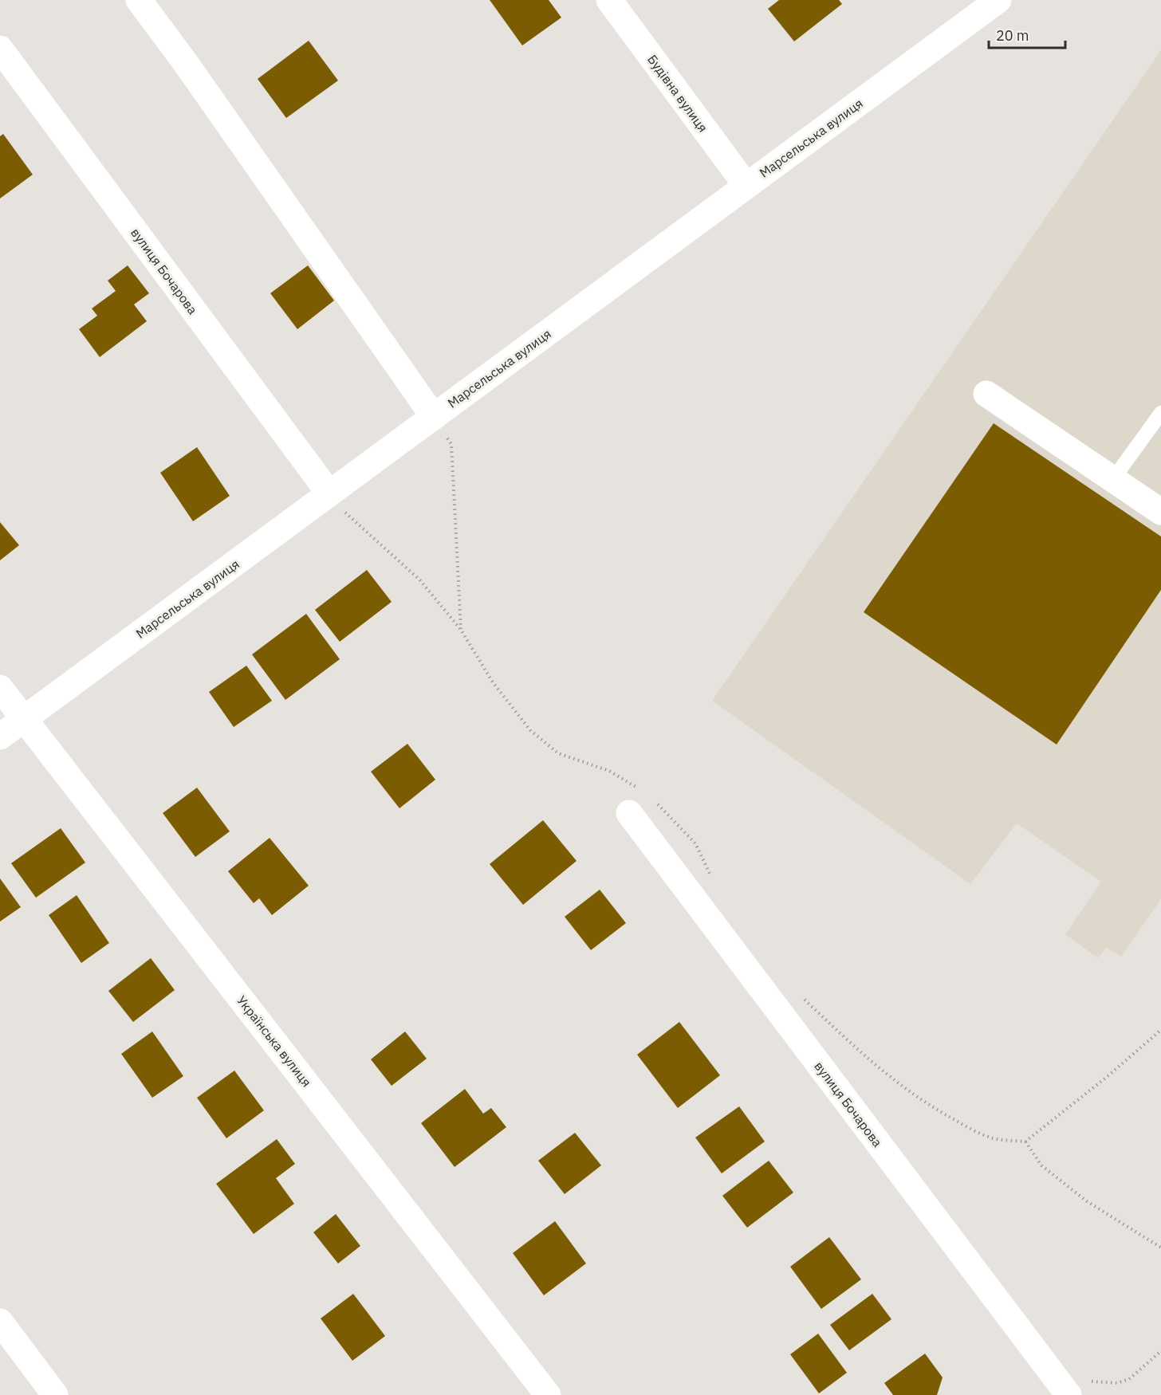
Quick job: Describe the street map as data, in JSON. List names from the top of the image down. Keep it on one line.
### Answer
{"streets":{"street":["Будівна вулиця","Марсельська вулиця","вулиця Бочарова","Українська вулиця"]},"crossings":[["Будівна вулиця","Марсельська вулиця"],["Марсельська вулиця","вулиця Бочарова"],["Марсельська вулиця","Українська вулиця"]],"scale_bar":"20 m"}
